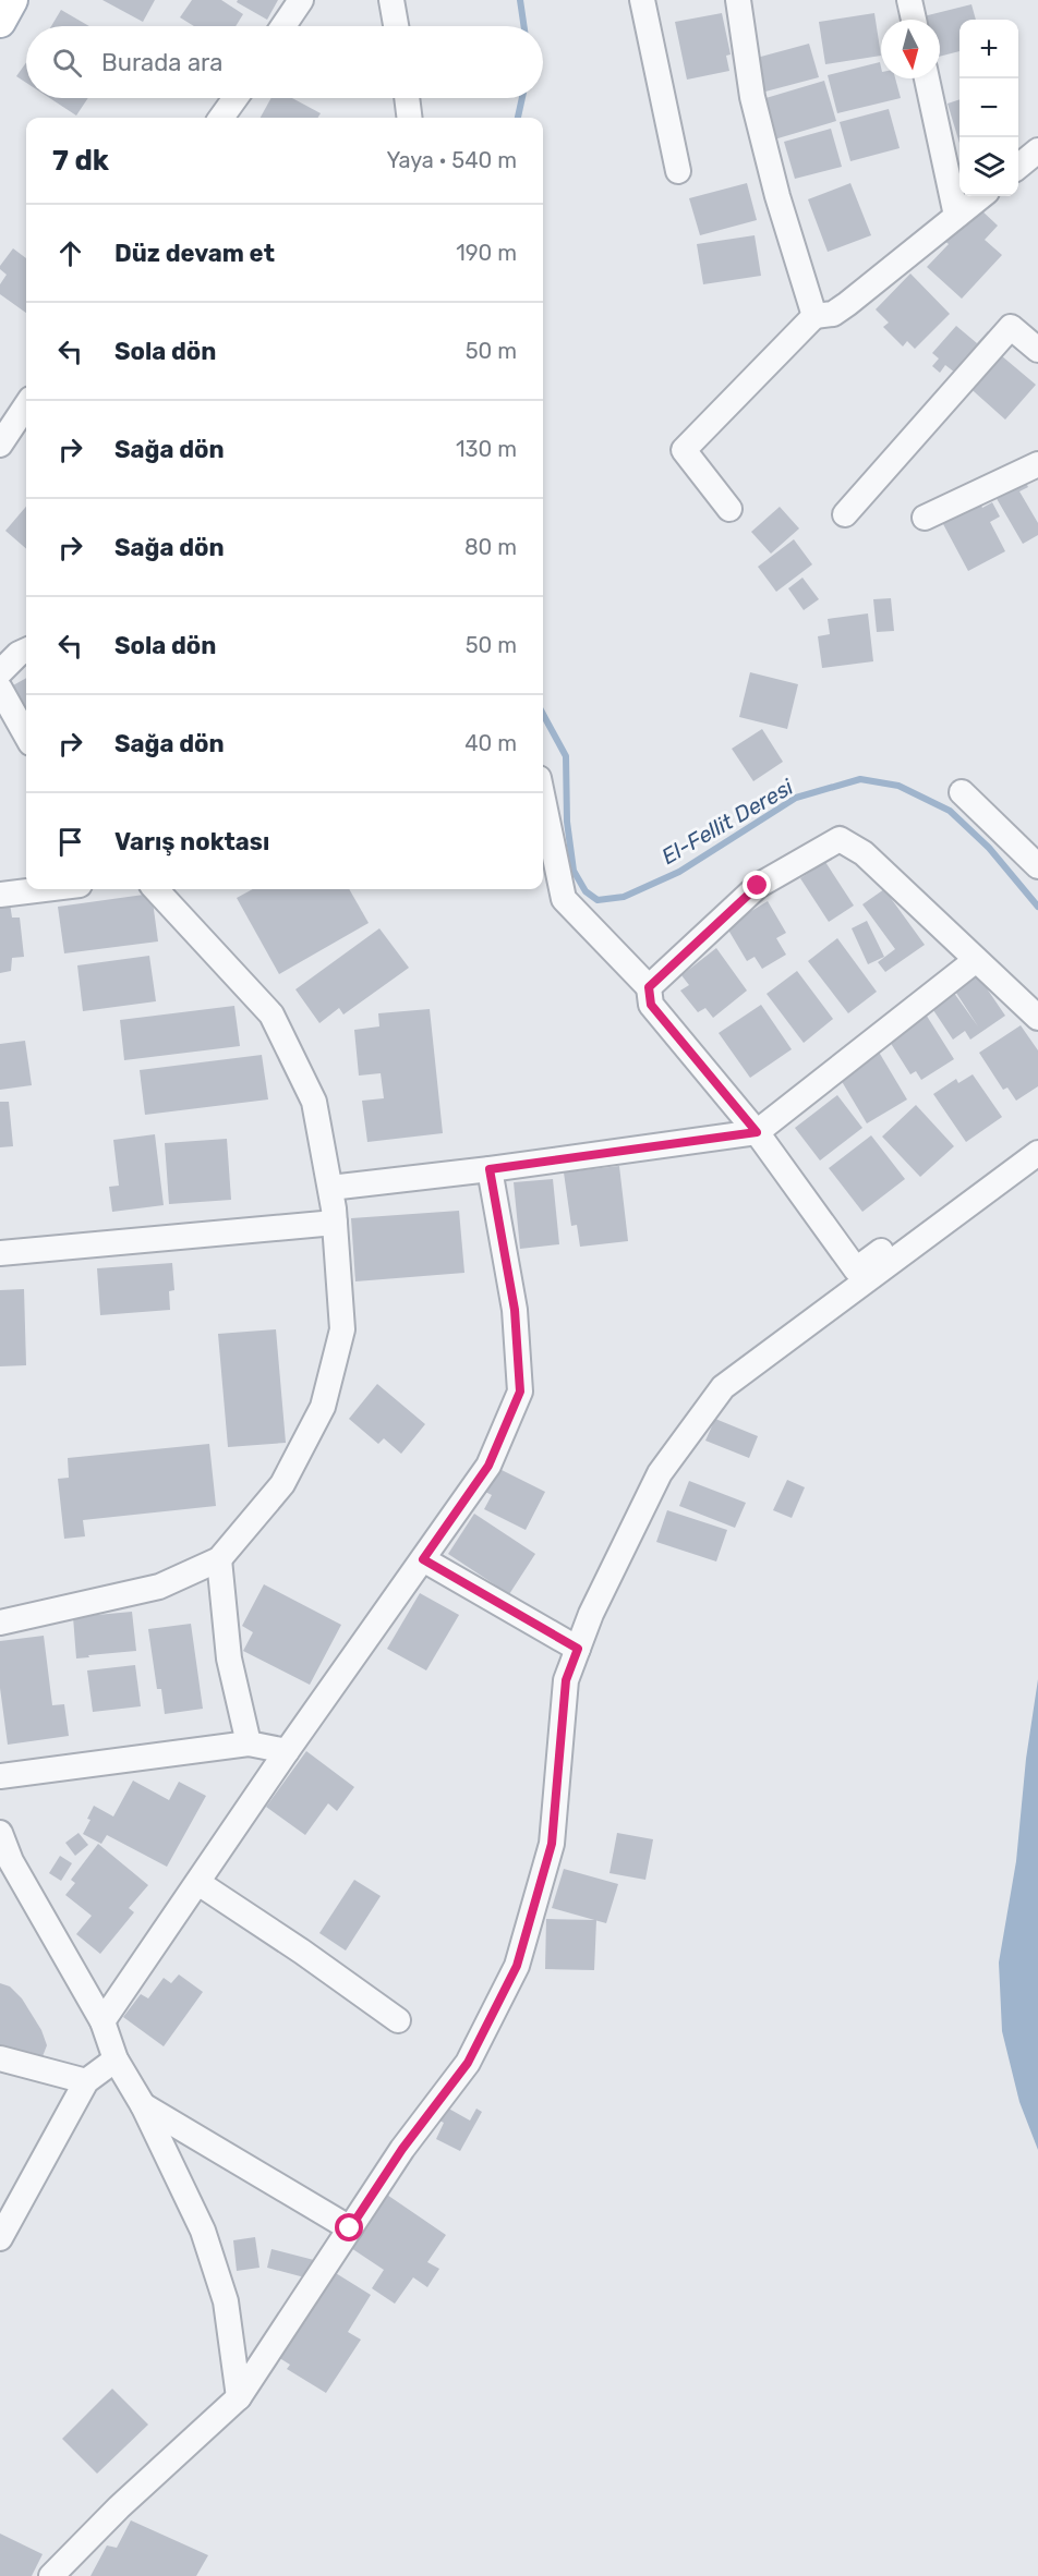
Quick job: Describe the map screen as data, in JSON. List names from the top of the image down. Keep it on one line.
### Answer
{"water":["El-Fellit Deresi"],"north":"bottom","page":{"map_buttons":["+","−"],"search":"Burada ara","heading":["7 dk","Yaya · 540 m"],"list":[["Düz devam et","190 m"],["Sola dön","50 m"],["Sağa dön","130 m"],["Sağa dön","80 m"],["Sola dön","50 m"],["Sağa dön","40 m"],"Varış noktası"]}}
